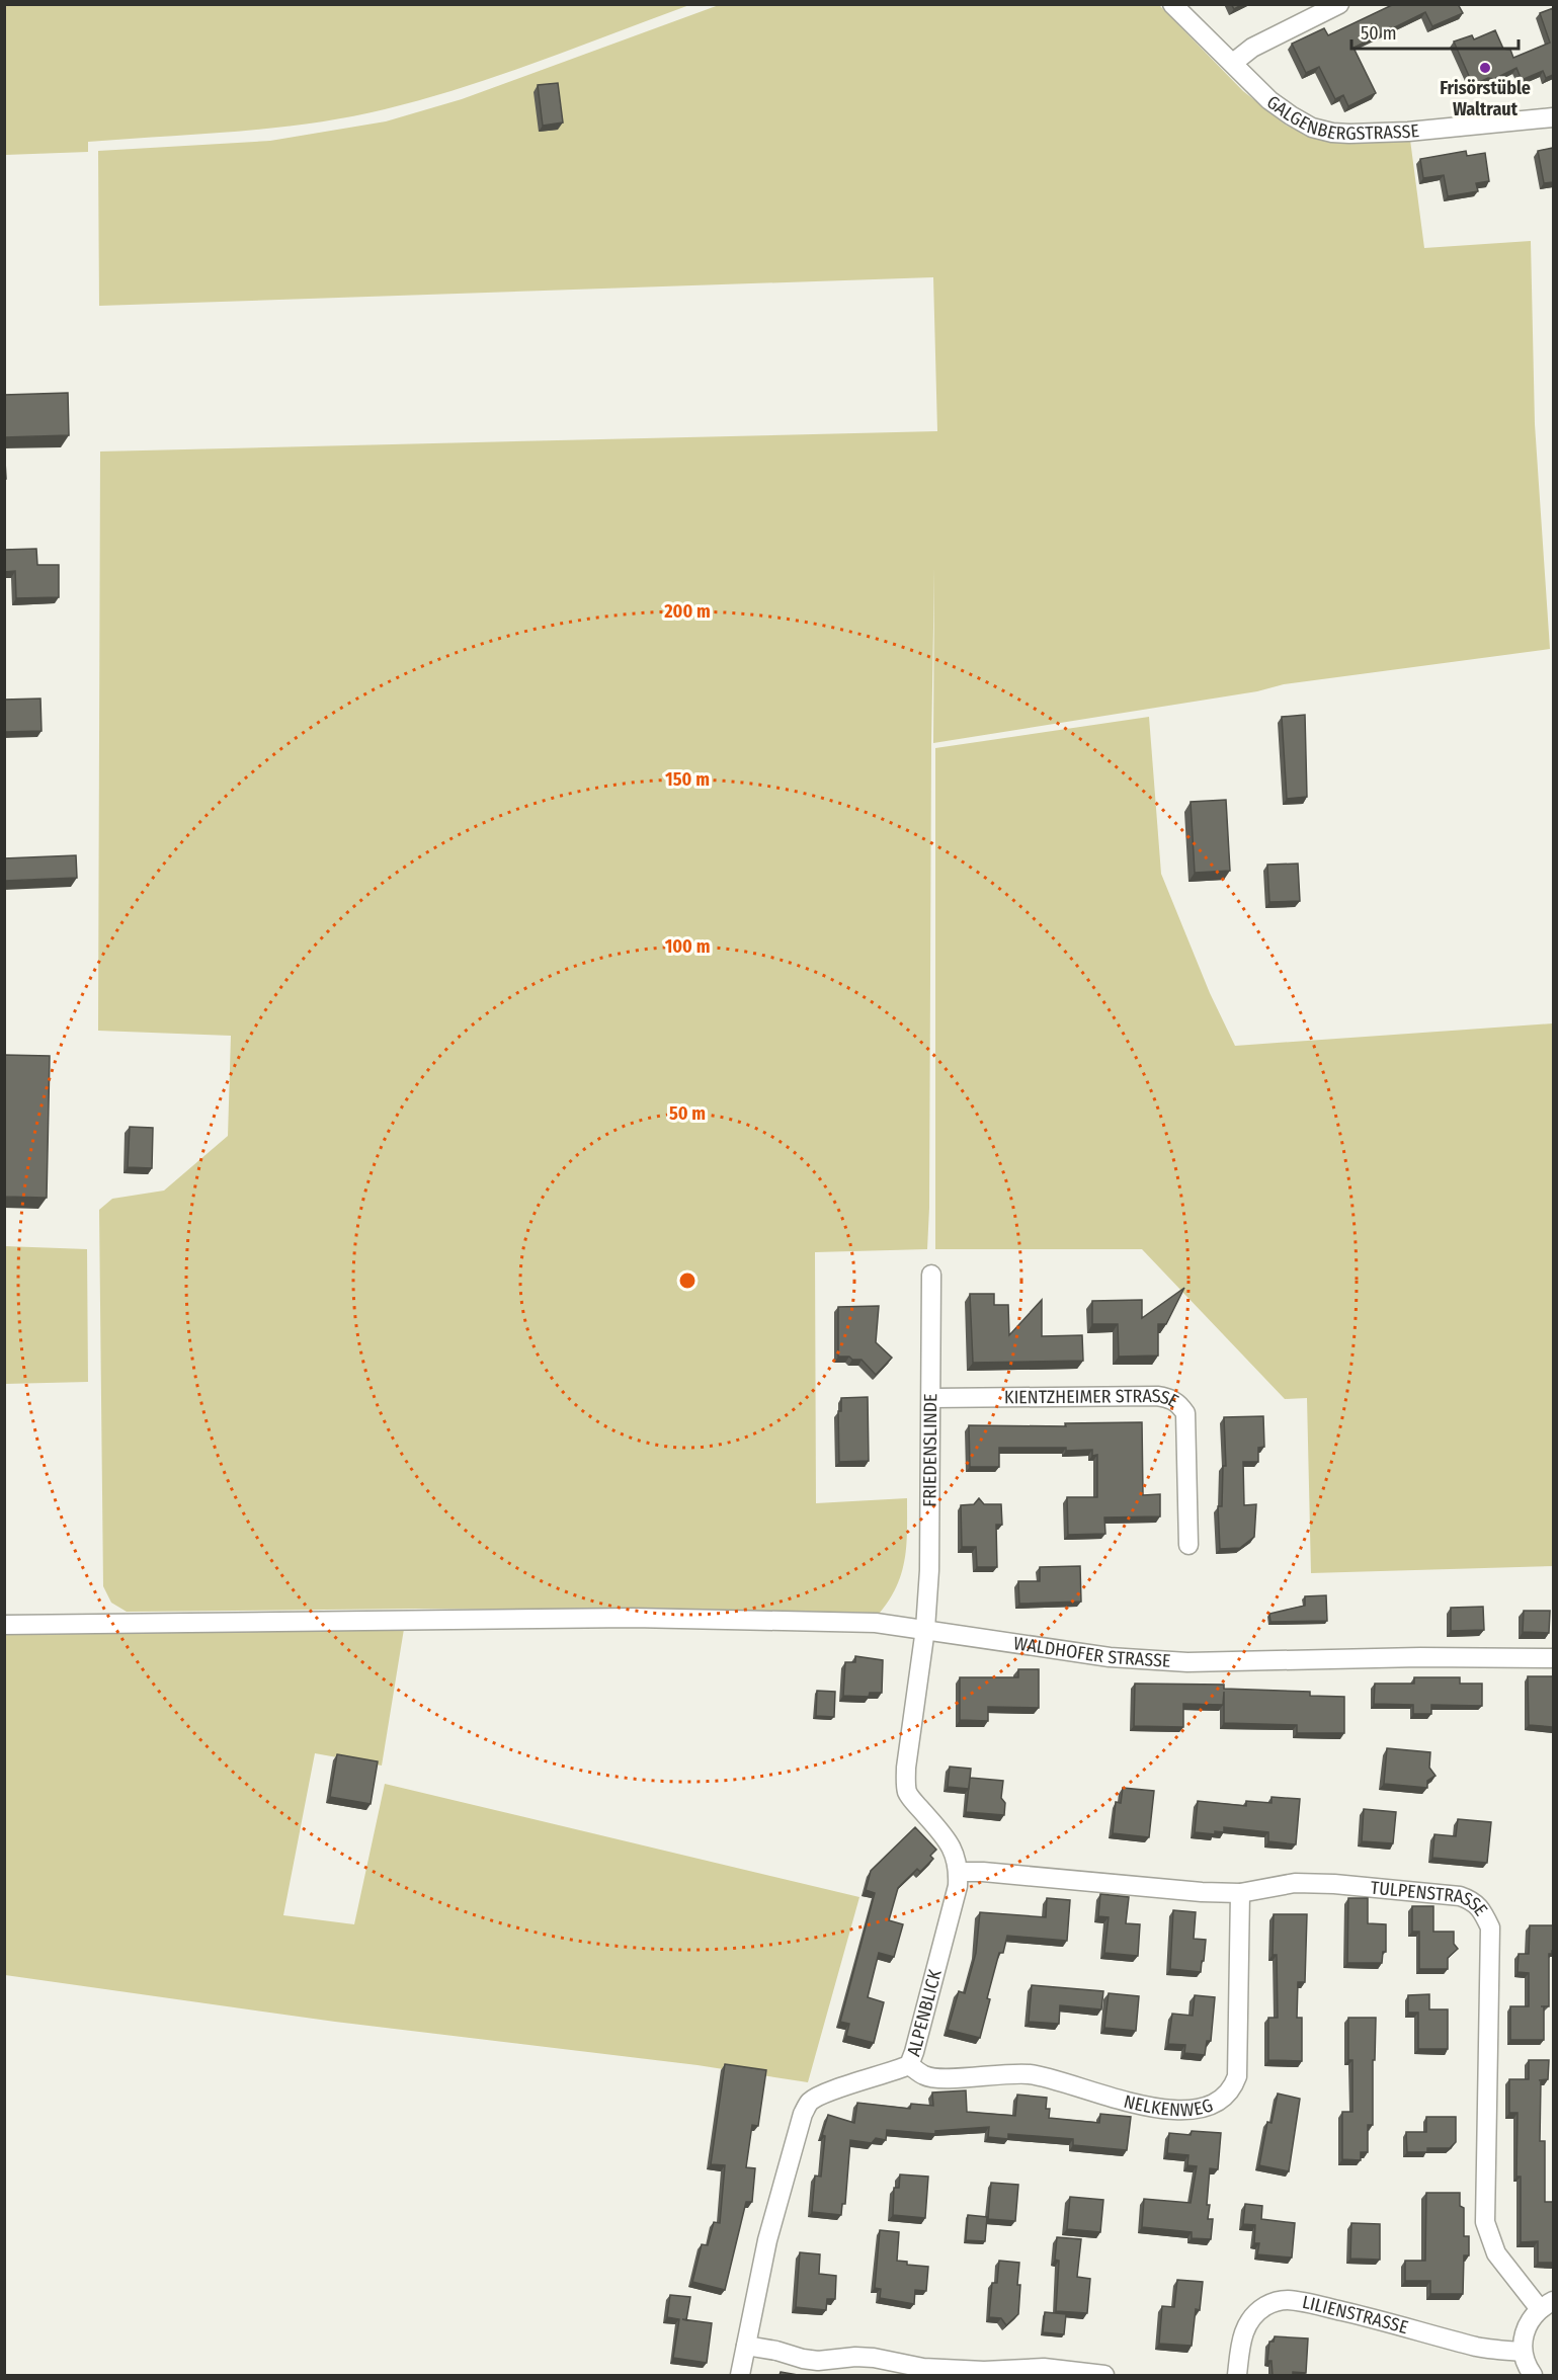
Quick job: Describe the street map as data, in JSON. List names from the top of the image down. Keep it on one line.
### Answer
{"streets":{"street":["GALGENBERGSTRASSE","KIENTZHEIMER STRASSE","FRIEDENSLINDE","WALDHOFER STRASSE","TULPENSTRASSE","ALPENBLICK","NELKENWEG","LILIENSTRASSE"]},"crossings":[["KIENTZHEIMER STRASSE","FRIEDENSLINDE"],["FRIEDENSLINDE","WALDHOFER STRASSE"],["FRIEDENSLINDE","ALPENBLICK"],["WALDHOFER STRASSE","ALPENBLICK"],["TULPENSTRASSE","ALPENBLICK"],["TULPENSTRASSE","NELKENWEG"],["ALPENBLICK","NELKENWEG"]],"places":["Frisörstüble Waltraut"],"scale_bar":"50 m","rings":["200 m","150 m","100 m","50 m"]}
